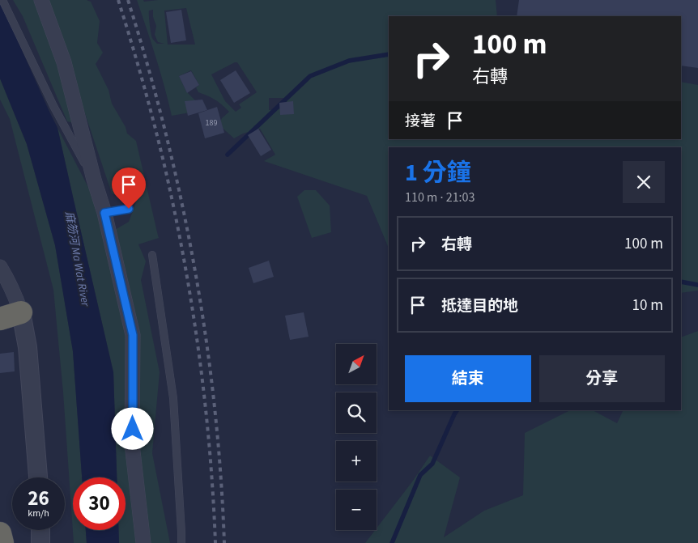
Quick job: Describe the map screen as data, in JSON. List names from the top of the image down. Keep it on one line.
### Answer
{"water":["麻笏河 Ma Wat River"],"house_numbers":["189"],"north":"top right","page":{"turn":["100 m","右轉"],"then":"接著","heading":["1 分鐘","110 m · 21:03"],"list":[{"name":"右轉","value":"100 m"},{"name":"抵達目的地","value":"10 m"}],"map_buttons":["+","−"],"buttons":["結束","分享"],"speed":"26 km/h","limit":"30"}}
